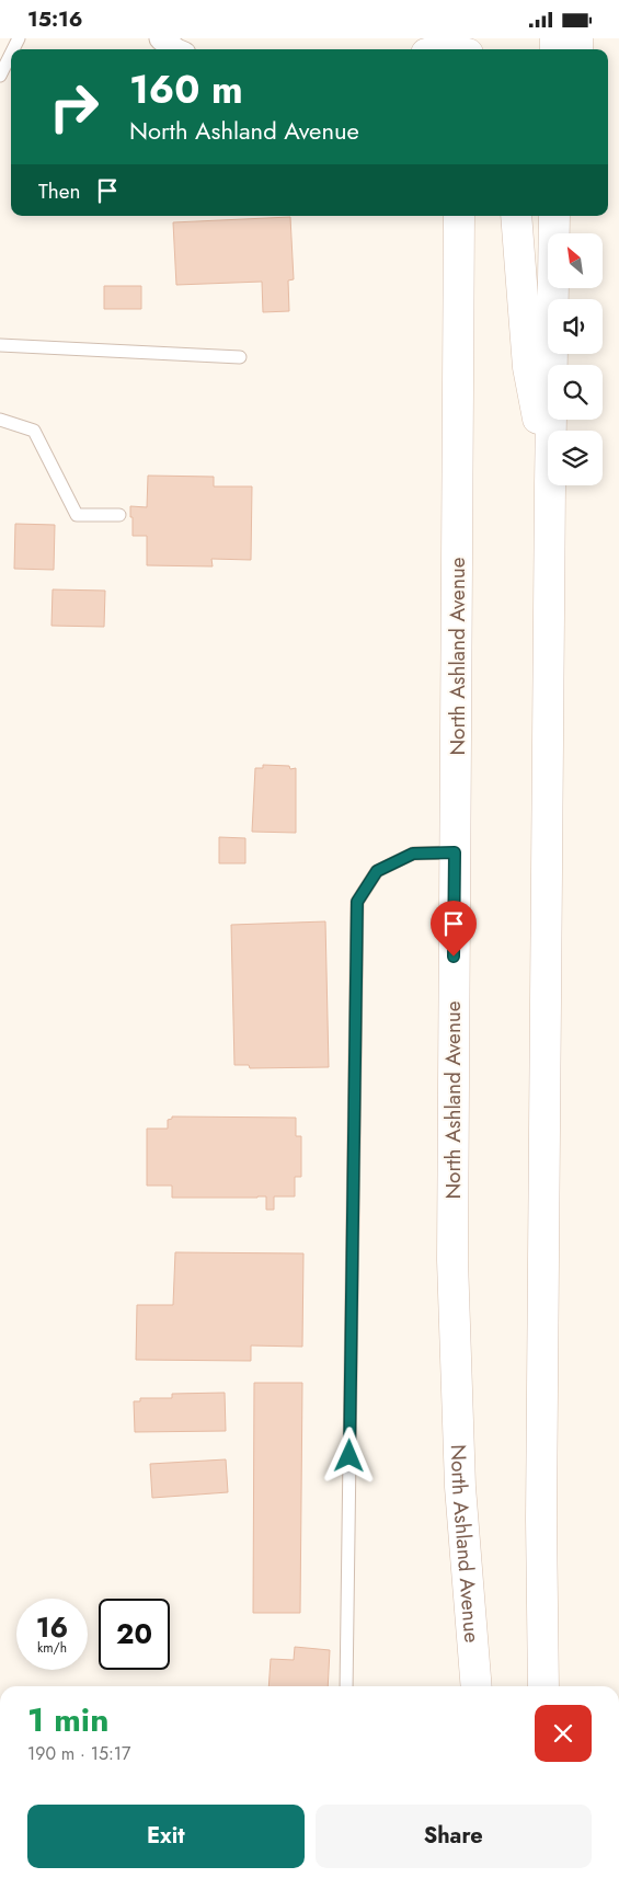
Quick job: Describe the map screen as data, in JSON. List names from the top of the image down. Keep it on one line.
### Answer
{"streets":{"main road":["North Ashland Avenue"]},"north":"top left","page":{"status":"15:16","turn":["160 m","North Ashland Avenue"],"then":"Then","speed":"16 km/h","limit":"20","heading":["1 min","190 m · 15:17"],"buttons":["Exit","Share"]}}
